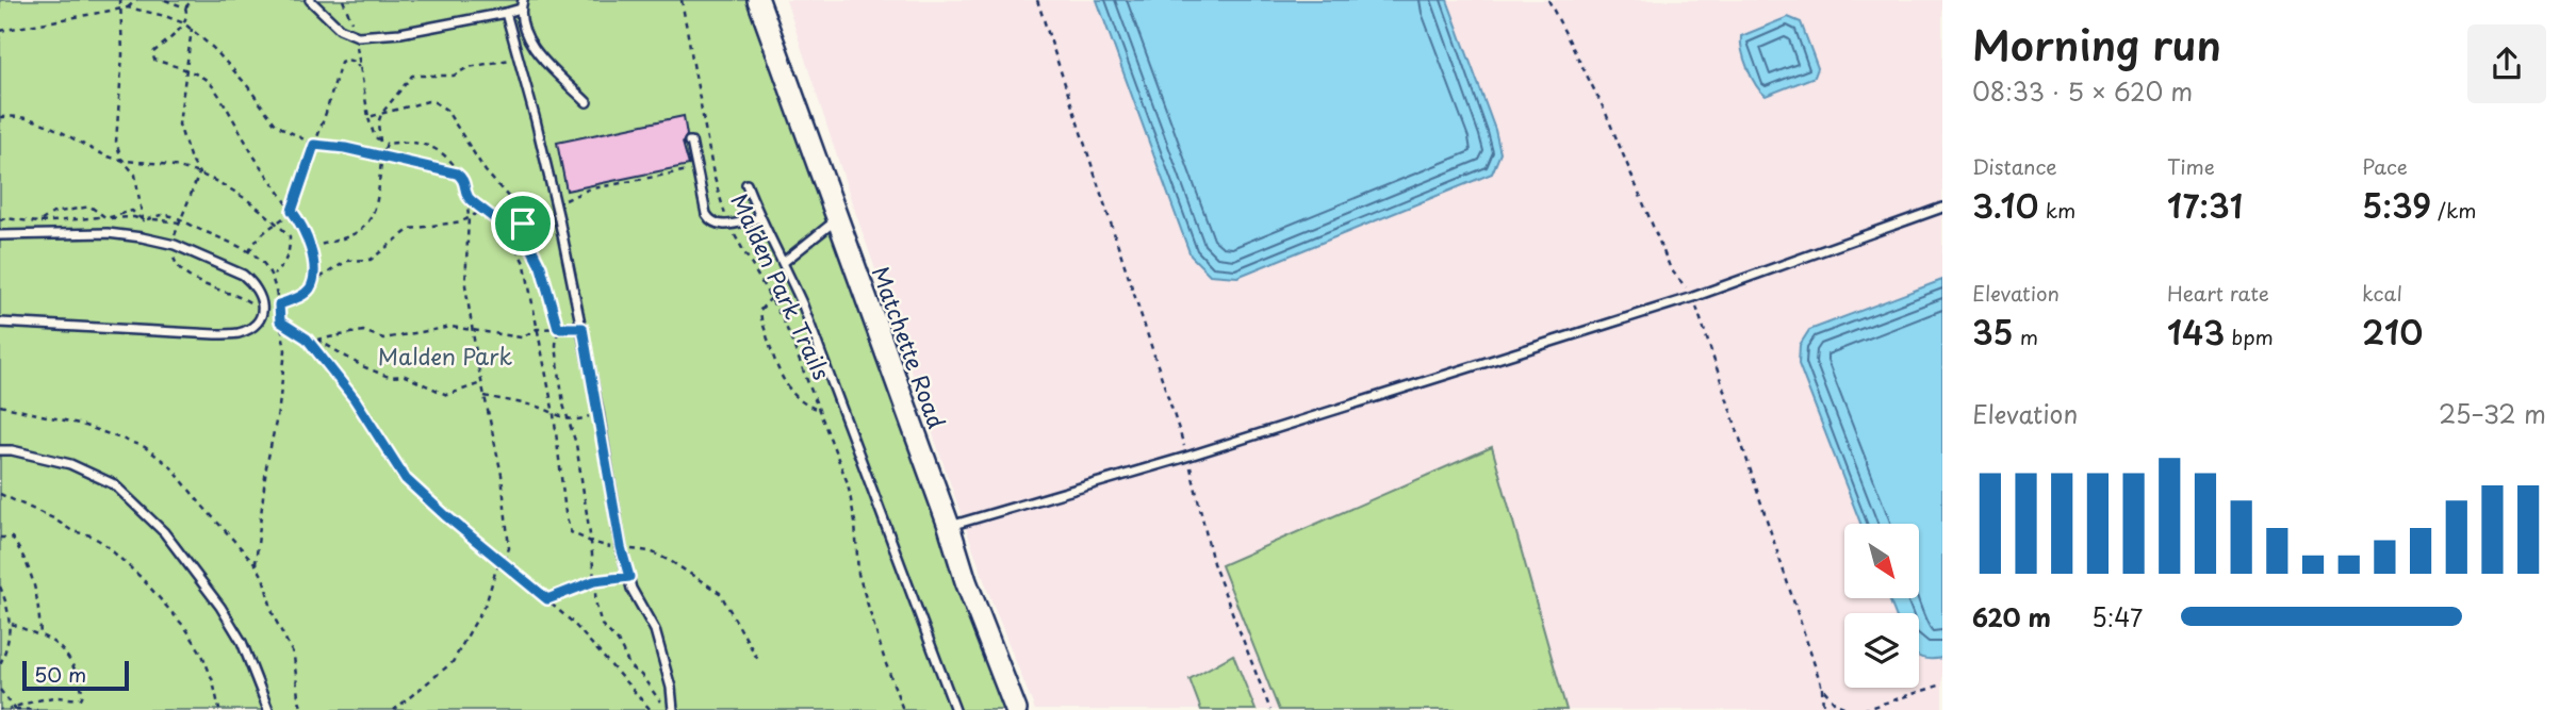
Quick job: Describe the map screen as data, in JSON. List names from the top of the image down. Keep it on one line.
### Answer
{"streets":{"main road":["Matchette Road"],"path":["Malden Park Trails"]},"parks":["Malden Park"],"scale_bar":"50 m","north":"bottom right","page":{"heading":["Morning run","08:33 · 5 × 620 m"],"stats":[["Distance","3.10 km"],["Time","17:31"],["Pace","5:39 /km"],["Elevation","35 m"],["Heart rate","143 bpm"],["kcal","210"]],"chart":["Elevation","25–32 m"],"list":[{"name":"620 m","note":"5:47"}],"scale":"50 m"}}
